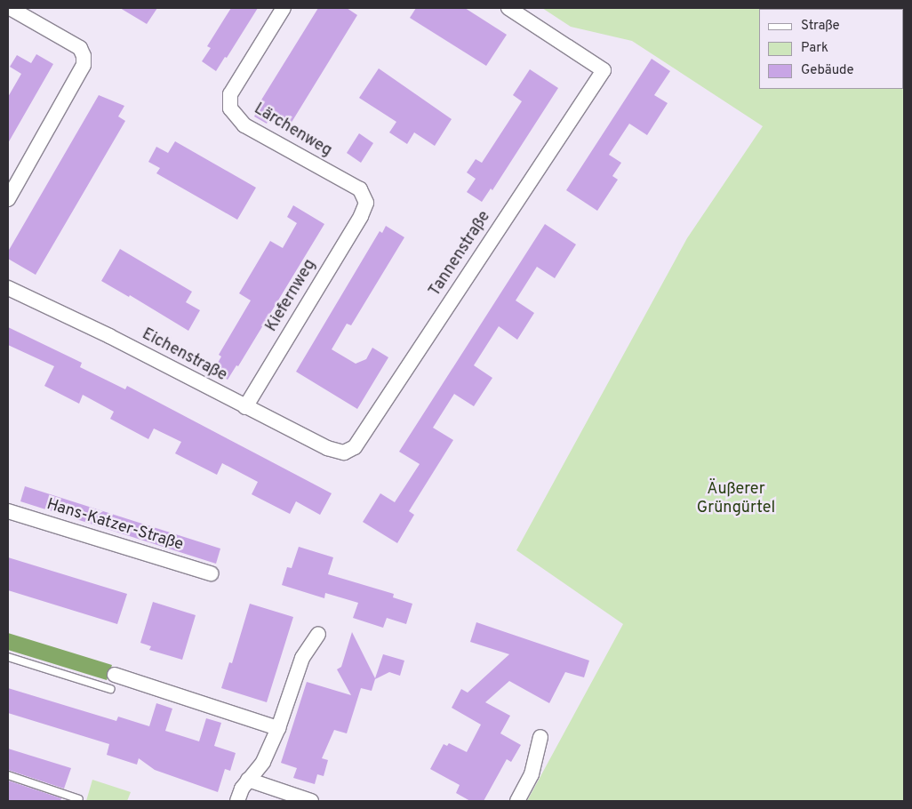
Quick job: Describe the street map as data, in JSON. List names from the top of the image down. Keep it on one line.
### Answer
{"streets":{"street":["Lärchenweg","Tannenstraße","Kiefernweg","Eichenstraße","Hans-Katzer-Straße"]},"crossings":[["Lärchenweg","Kiefernweg"],["Tannenstraße","Eichenstraße"],["Kiefernweg","Eichenstraße"]],"parks":["Äußerer Grüngürtel"],"legend":["Straße","Park","Gebäude"]}
